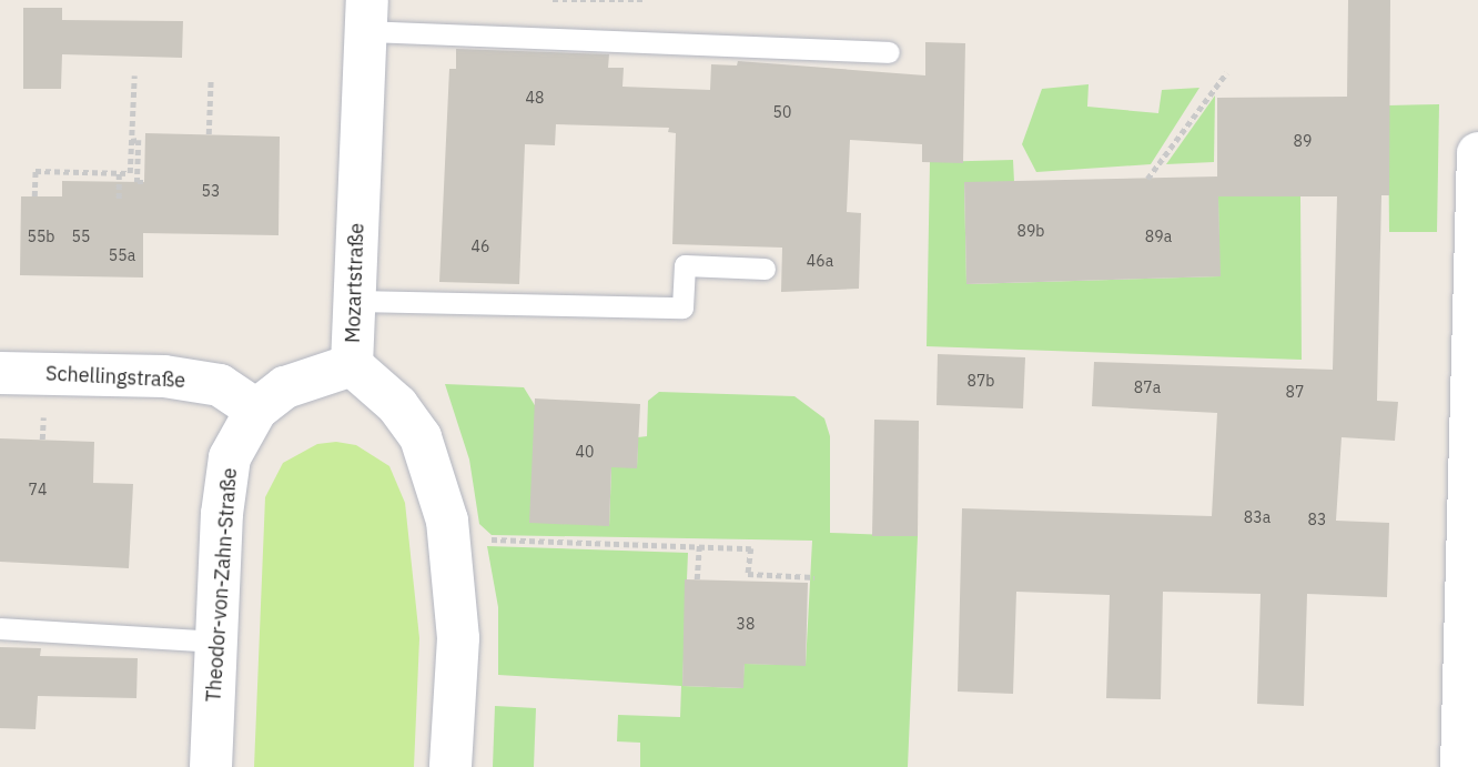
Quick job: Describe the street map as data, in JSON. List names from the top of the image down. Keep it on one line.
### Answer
{"streets":{"street":["Mozartstraße","Schellingstraße","Theodor-von-Zahn-Straße"]},"crossings":[["Schellingstraße","Theodor-von-Zahn-Straße"]],"house_numbers":["48","50","89","53","89b","55b","55","89a","46","55a","46a","87b","87a","87","40","74","83a","83","38"]}
